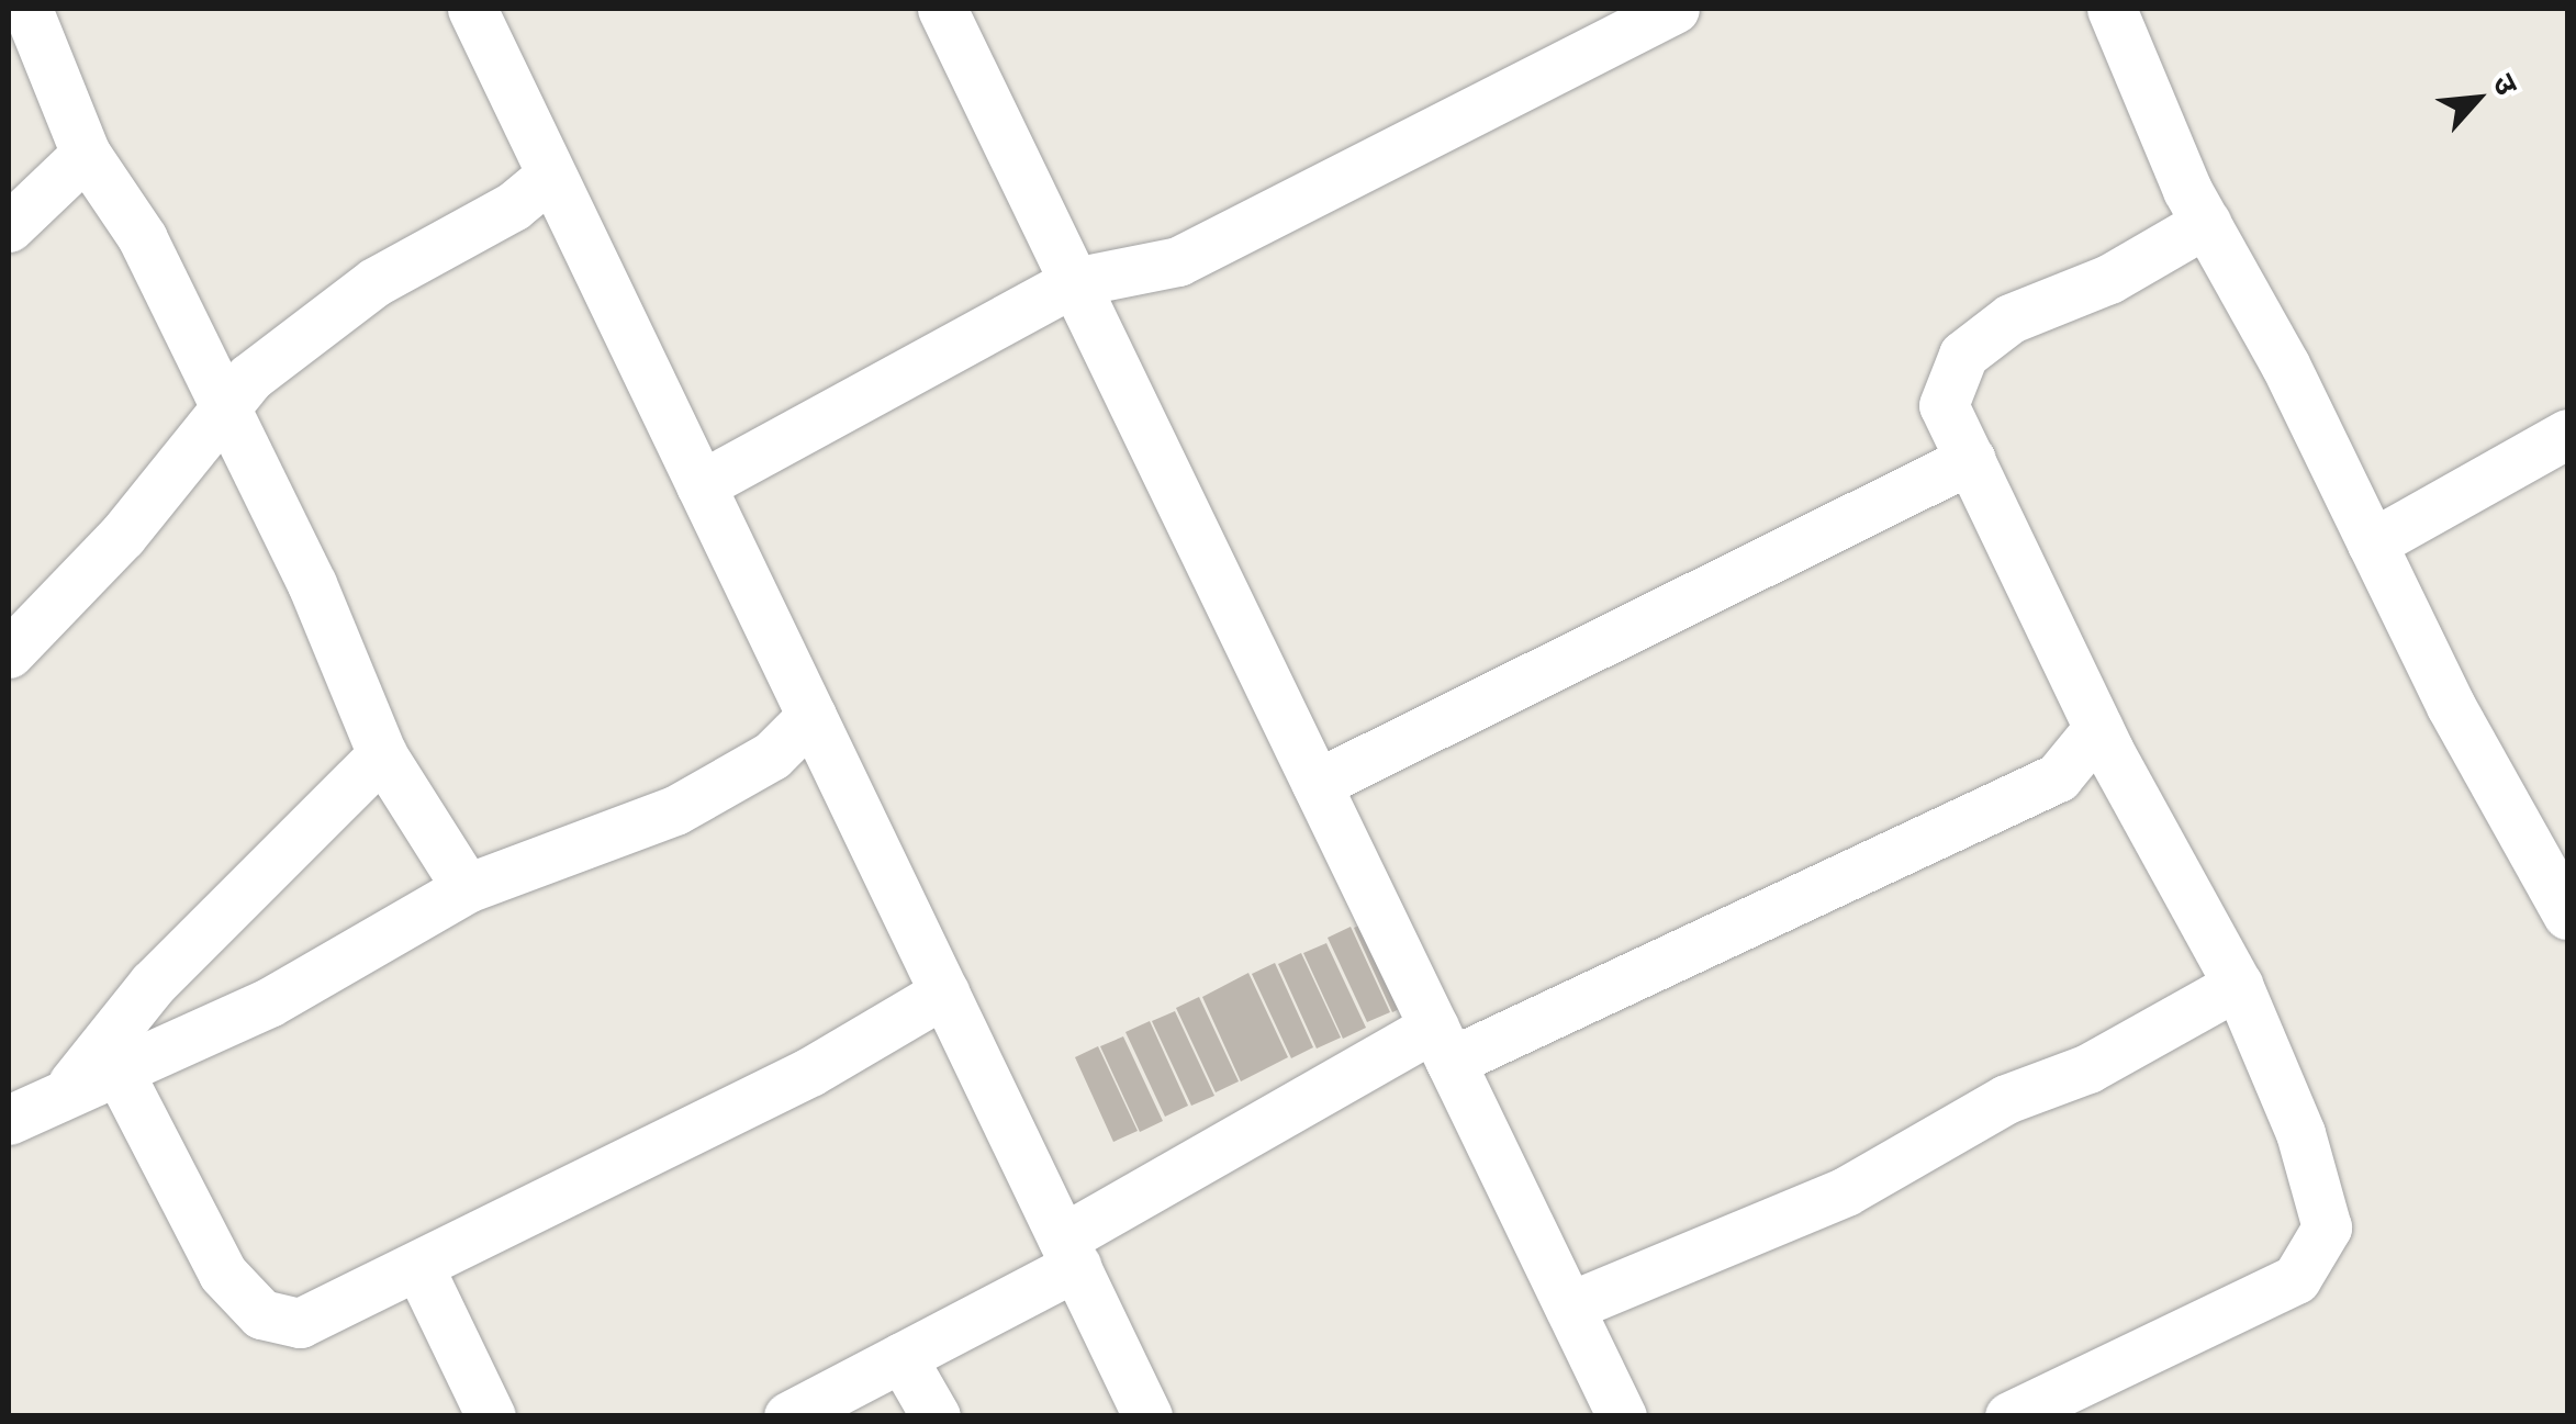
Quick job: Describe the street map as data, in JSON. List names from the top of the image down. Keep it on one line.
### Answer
{"north":"top right"}
